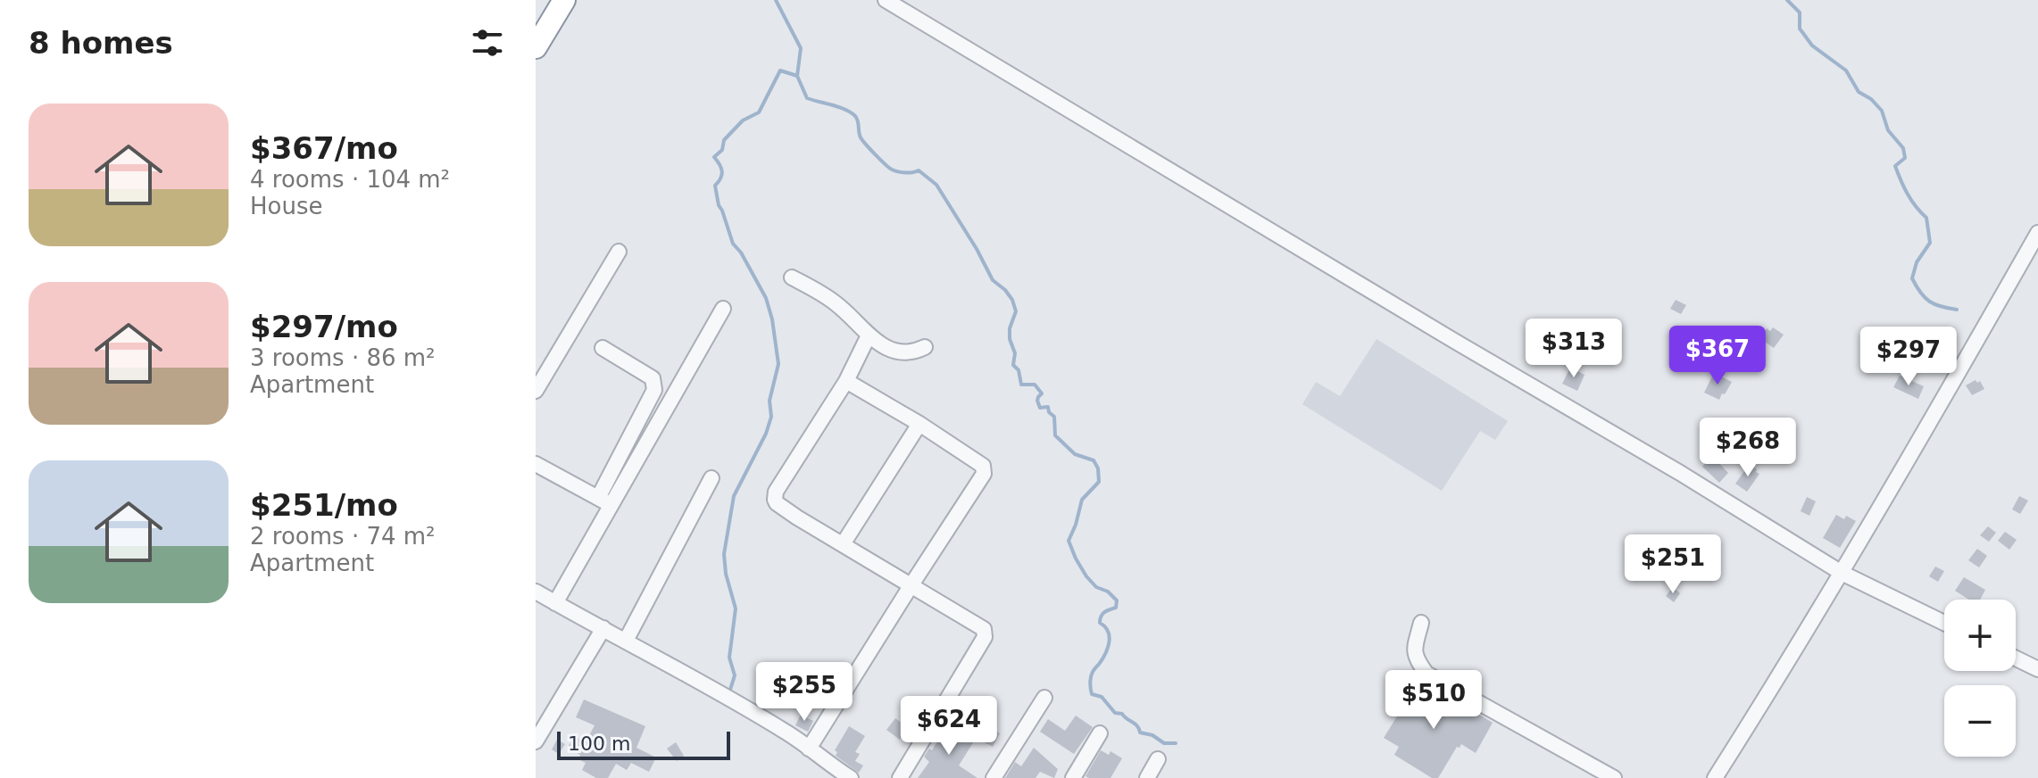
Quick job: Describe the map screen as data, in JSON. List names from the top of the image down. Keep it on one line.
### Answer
{"scale_bar":"100 m","page":{"heading":"8 homes","list":[{"name":"$367/mo","note":"4 rooms · 104 m² · House"},{"name":"$297/mo","note":"3 rooms · 86 m² · Apartment"},{"name":"$251/mo","note":"2 rooms · 74 m² · Apartment"}],"price":["$313","$367","$297","$268","$251","$255","$510","$624"],"map_buttons":["+","−"],"scale":"100 m"}}
